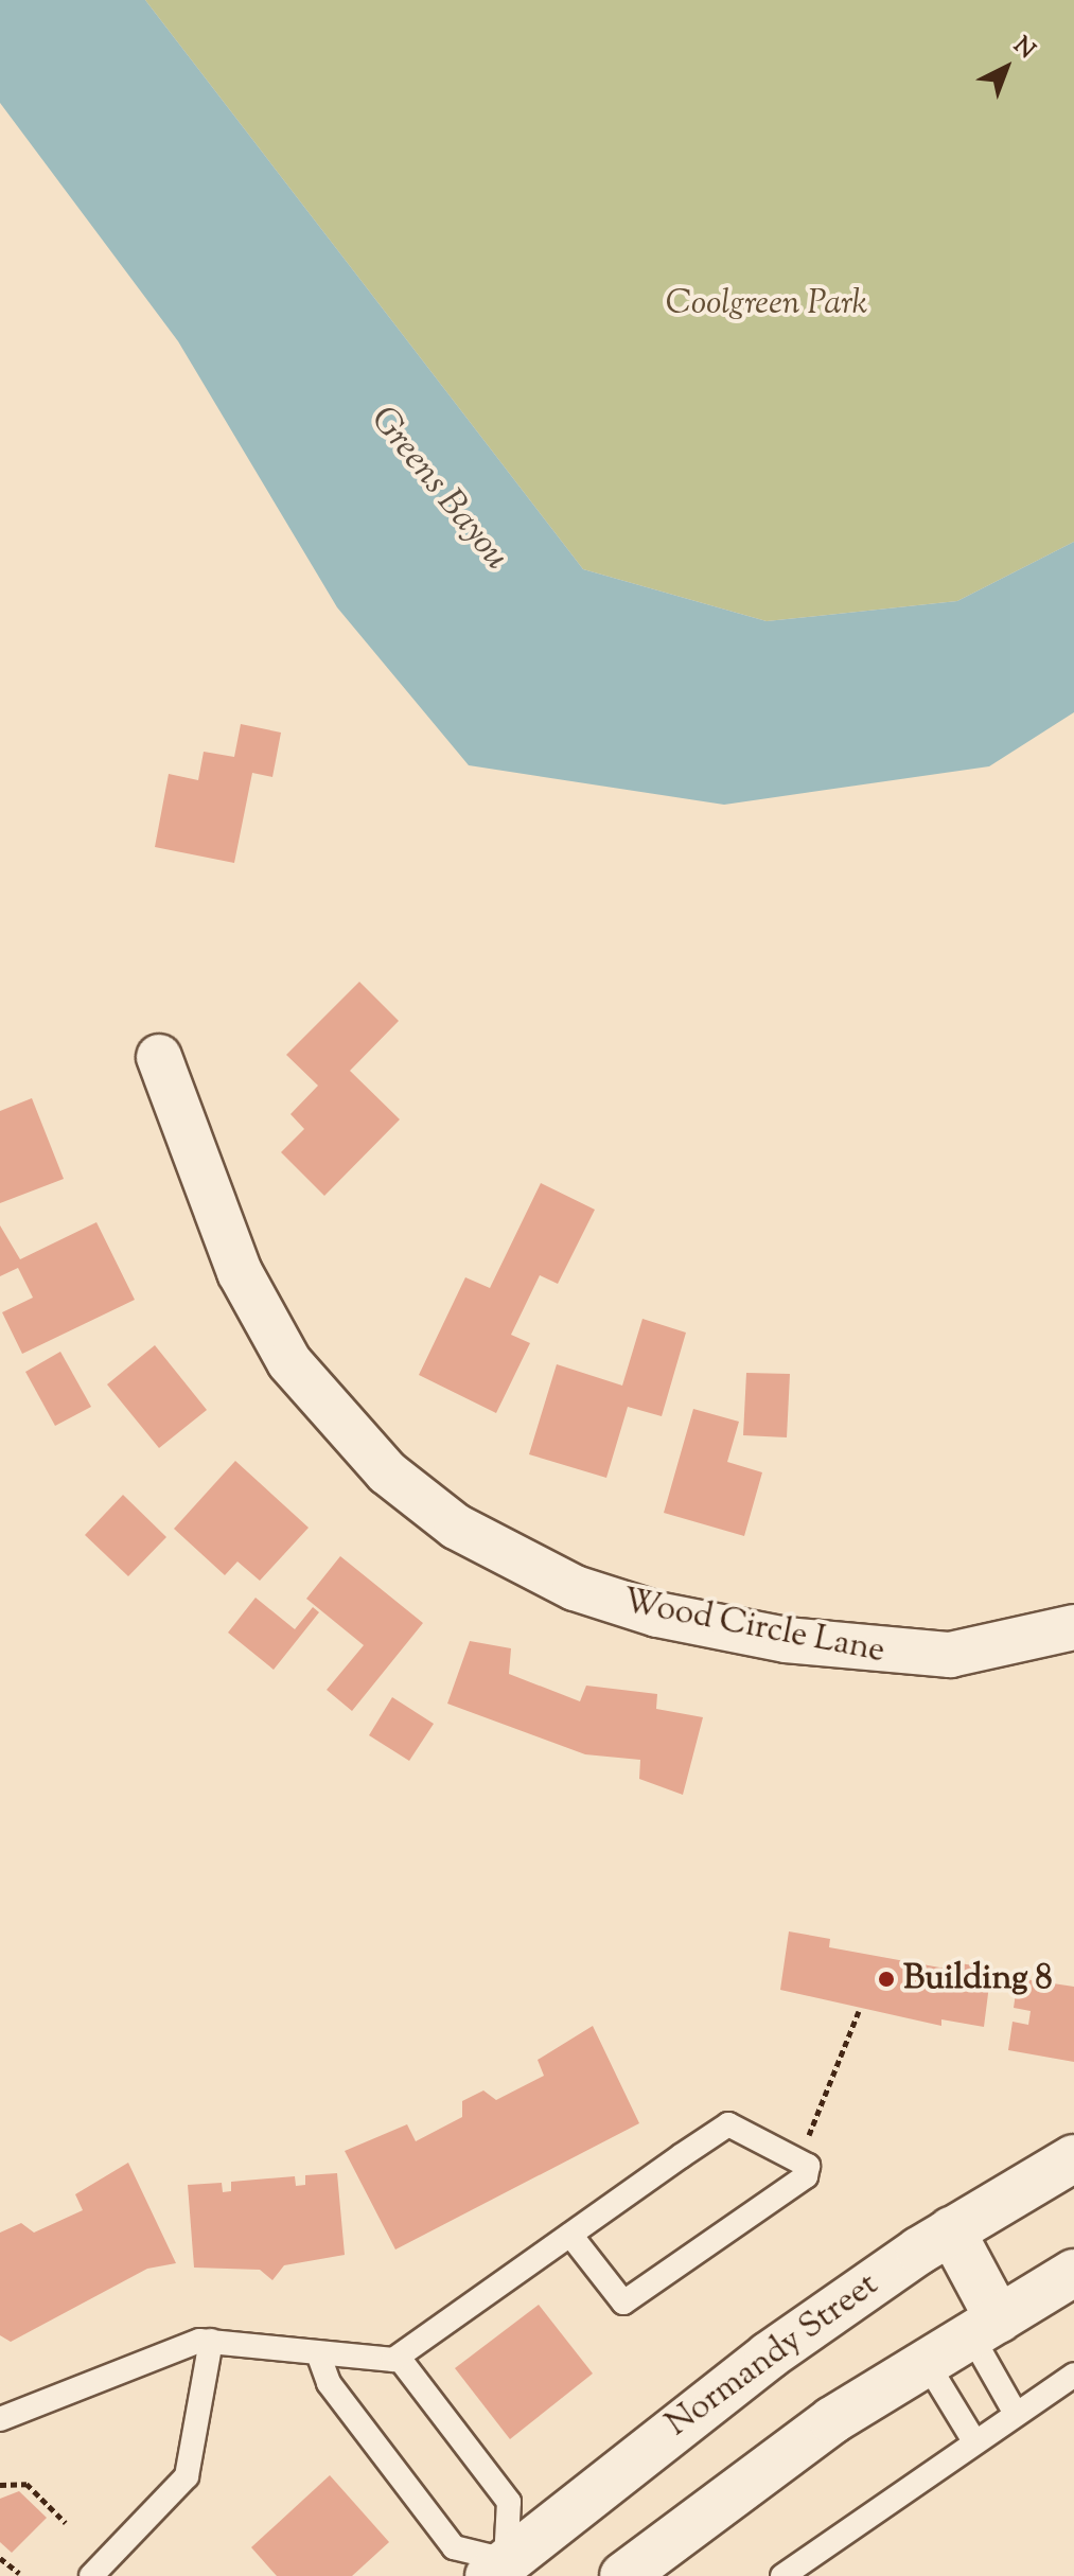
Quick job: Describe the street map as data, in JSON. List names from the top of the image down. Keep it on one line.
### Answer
{"streets":{"main road":["Normandy Street"],"street":["Wood Circle Lane"]},"water":["Greens Bayou"],"parks":["Coolgreen Park"],"places":["Building 8"],"north":"top right"}
